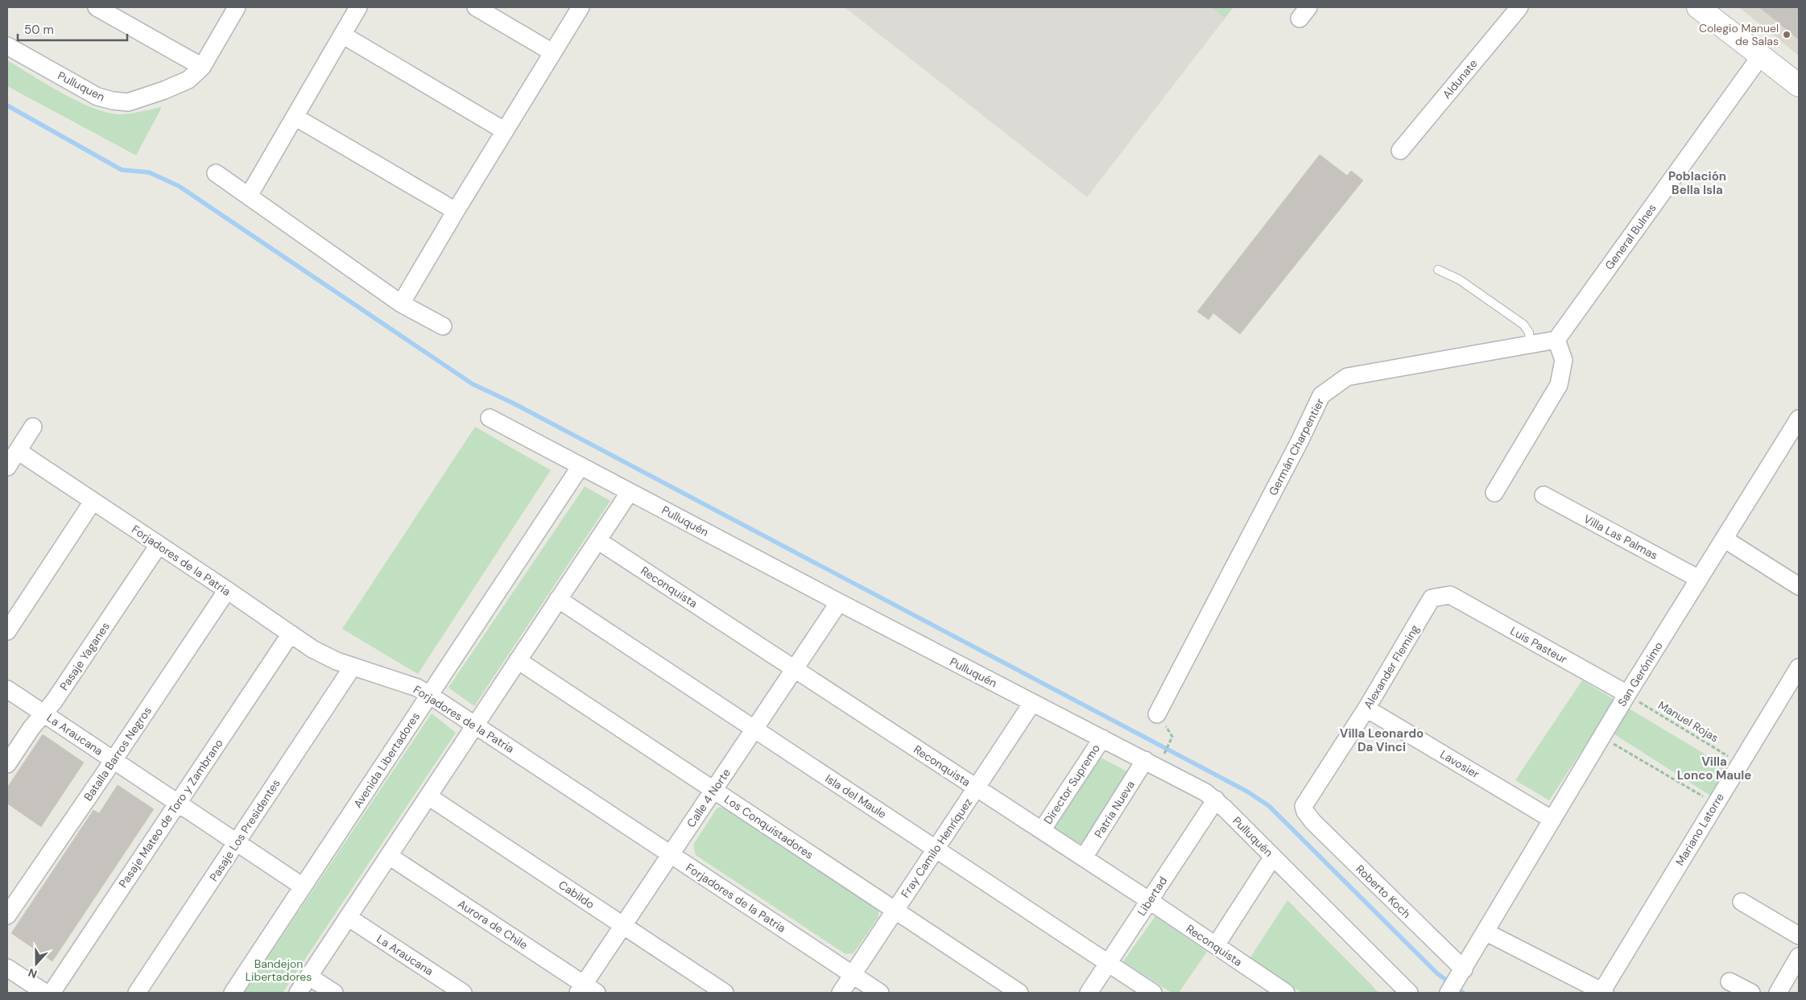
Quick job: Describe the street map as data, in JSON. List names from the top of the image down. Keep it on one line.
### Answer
{"streets":{"street":["Aldunate","Pulluquen","General Bulnes","Germán Charpentier","Pulluquén","Villa Las Palmas","Forjadores de la Patria","Reconquista","Luis Pasteur","Pasaje Yaganes","Alexander Fleming","San Gerónimo","La Araucana","Batalla Barros Negros","Avenida Libertadores","Lavosier","Director Supremo","Isla del Maule","Calle 4 Norte","Patria Nueva","Pasaje Mateo de Toro y Zambrano","Los Conquistadores","Mariano Latorre","Pasaje Los Presidentes","Fray Camilo Henríquez","Roberto Koch","Cabildo","Libertad","Aurora de Chile"],"path":["Manuel Rojas"]},"crossings":[["General Bulnes","Germán Charpentier"],["Pulluquén","Avenida Libertadores"],["Pulluquén","Director Supremo"],["Pulluquén","Calle 4 Norte"],["Pulluquén","Patria Nueva"],["Pulluquén","Fray Camilo Henríquez"],["Pulluquén","Libertad"],["Villa Las Palmas","San Gerónimo"],["Forjadores de la Patria","Pasaje Yaganes"],["Forjadores de la Patria","Batalla Barros Negros"],["Forjadores de la Patria","Avenida Libertadores"],["Forjadores de la Patria","Calle 4 Norte"],["Forjadores de la Patria","Pasaje Mateo de Toro y Zambrano"],["Forjadores de la Patria","Pasaje Los Presidentes"],["Forjadores de la Patria","Fray Camilo Henríquez"],["Reconquista","Director Supremo"],["Reconquista","Calle 4 Norte"],["Reconquista","Patria Nueva"],["Reconquista","Fray Camilo Henríquez"],["Reconquista","Libertad"],["Luis Pasteur","Alexander Fleming"],["Luis Pasteur","San Gerónimo"],["Luis Pasteur","Manuel Rojas"],["Pasaje Yaganes","La Araucana"],["Alexander Fleming","Lavosier"],["Alexander Fleming","Roberto Koch"],["San Gerónimo","Manuel Rojas"],["San Gerónimo","Lavosier"],["San Gerónimo","Roberto Koch"],["Manuel Rojas","Mariano Latorre"],["La Araucana","Batalla Barros Negros"],["La Araucana","Avenida Libertadores"],["La Araucana","Pasaje Mateo de Toro y Zambrano"],["La Araucana","Pasaje Los Presidentes"],["Isla del Maule","Calle 4 Norte"],["Isla del Maule","Fray Camilo Henríquez"],["Isla del Maule","Libertad"],["Calle 4 Norte","Los Conquistadores"],["Calle 4 Norte","Cabildo"],["Calle 4 Norte","Aurora de Chile"],["Los Conquistadores","Fray Camilo Henríquez"]],"districts":["Población Bella Isla","Villa Leonardo Da Vinci","Villa Lonco Maule"],"parks":["Bandejon Libertadores"],"places":["Colegio Manuel de Salas"],"scale_bar":"50 m","north":"bottom"}
